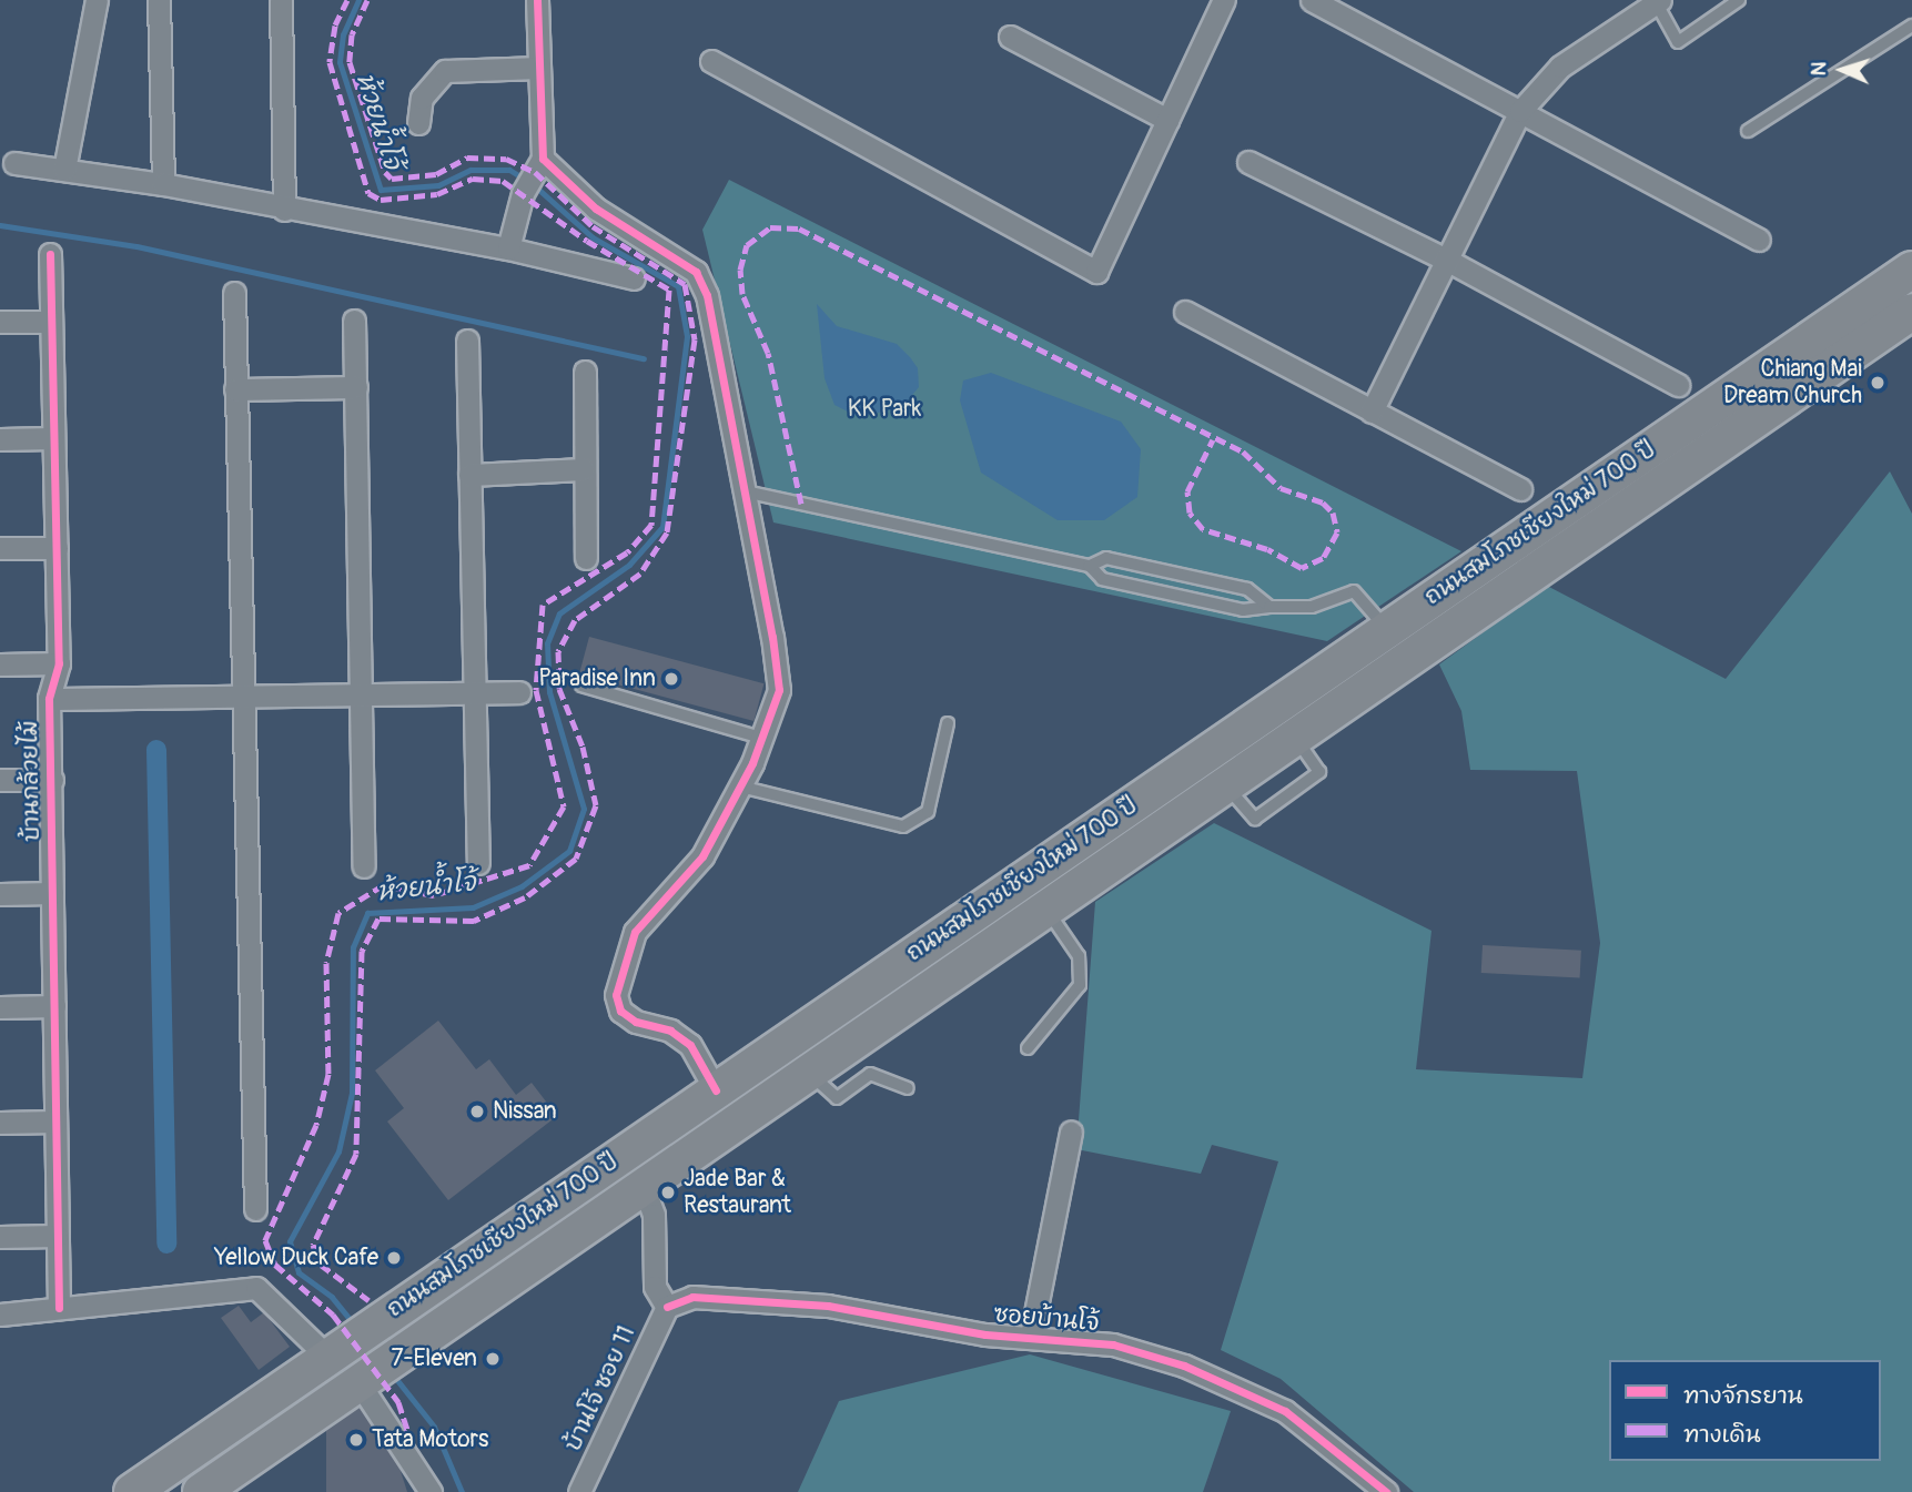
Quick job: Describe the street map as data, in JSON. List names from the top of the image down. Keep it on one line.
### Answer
{"streets":{"main road":["ถนนสมโภชเชียงใหม่ 700 ปี"],"street":["บ้านกล้วยไม้","ซอยบ้านโจ้","บ้านโจ้ ซอย 11"]},"crossings":[["ซอยบ้านโจ้","บ้านโจ้ ซอย 11"]],"water":["ห้วยน้ำโจ้"],"parks":["KK Park"],"places":["Chiang Mai Dream Church","Paradise Inn","Nissan","Jade Bar & Restaurant","Yellow Duck Cafe","7-Eleven","Tata Motors"],"legend":["ทางจักรยาน","ทางเดิน"],"north":"left"}
